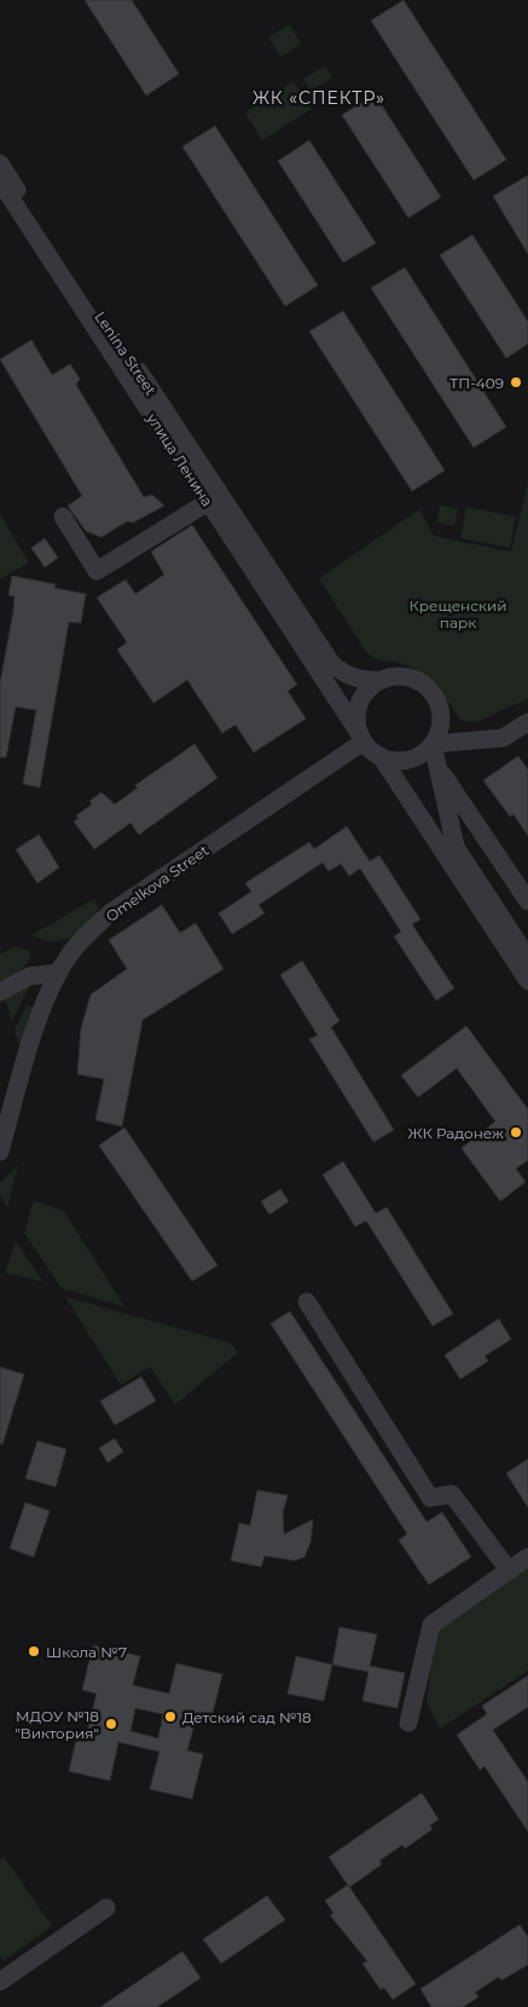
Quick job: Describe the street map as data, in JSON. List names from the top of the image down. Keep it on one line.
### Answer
{"streets":{"street":["Lenina Street","улица Ленина","Omelkova Street"]},"crossings":[["Lenina Street","улица Ленина"],["Lenina Street","Omelkova Street"],["улица Ленина","Omelkova Street"]],"districts":["ЖК «СПЕКТР»"],"parks":["Крещенский парк"],"places":["ТП-409","ЖК Радонеж","Школа №7","Детский сад №18","МДОУ №18 \"Виктория\""]}
